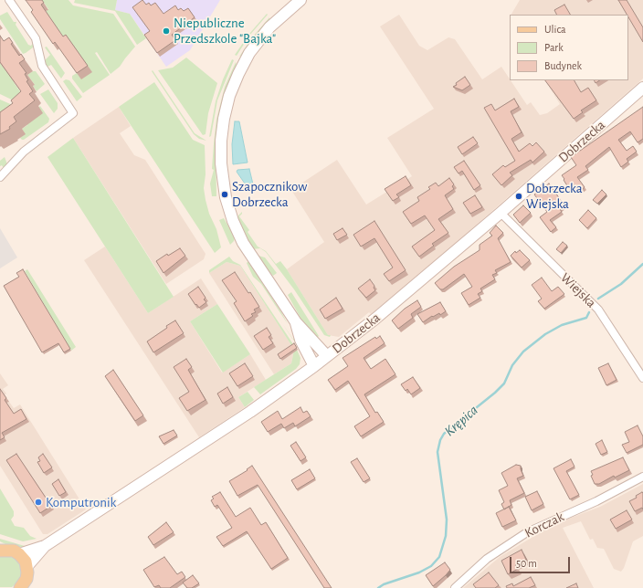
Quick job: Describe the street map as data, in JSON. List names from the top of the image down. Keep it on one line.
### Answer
{"streets":{"street":["Dobrzecka","Wiejska","Korczak"]},"crossings":[["Dobrzecka","Wiejska"]],"water":["Krępica"],"places":["Niepubliczne Przedszkole \"Bajka\"","Szapocznikow Dobrzecka","Dobrzecka Wiejska","Komputronik"],"legend":["Ulica","Park","Budynek"],"scale_bar":"50 m"}
